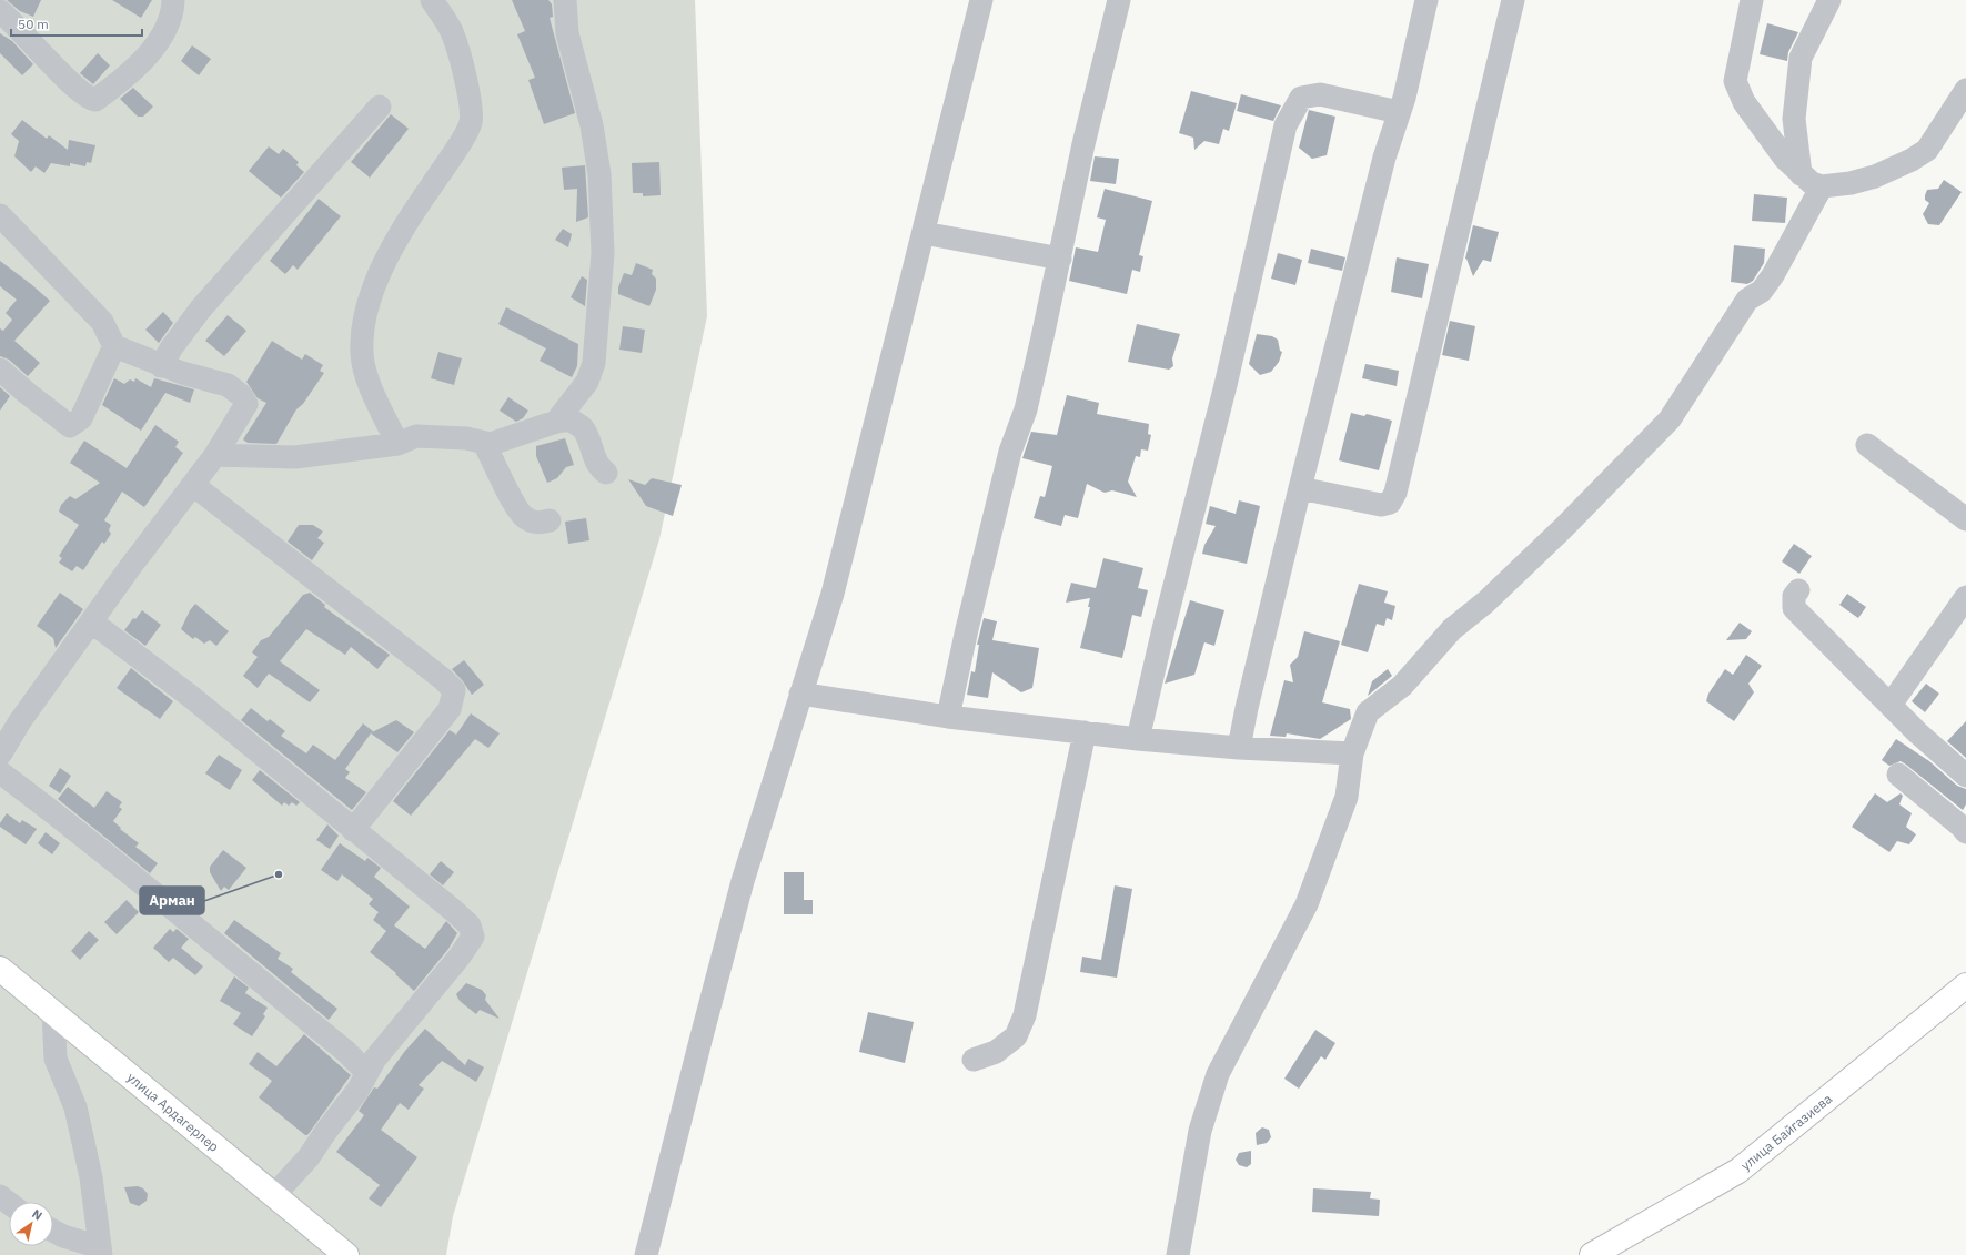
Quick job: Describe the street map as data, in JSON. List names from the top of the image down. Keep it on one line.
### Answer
{"streets":{"main road":["улица Ардагерлер","улица Байгазиева"]},"places":["Арман"],"scale_bar":"50 m","north":"top right"}
